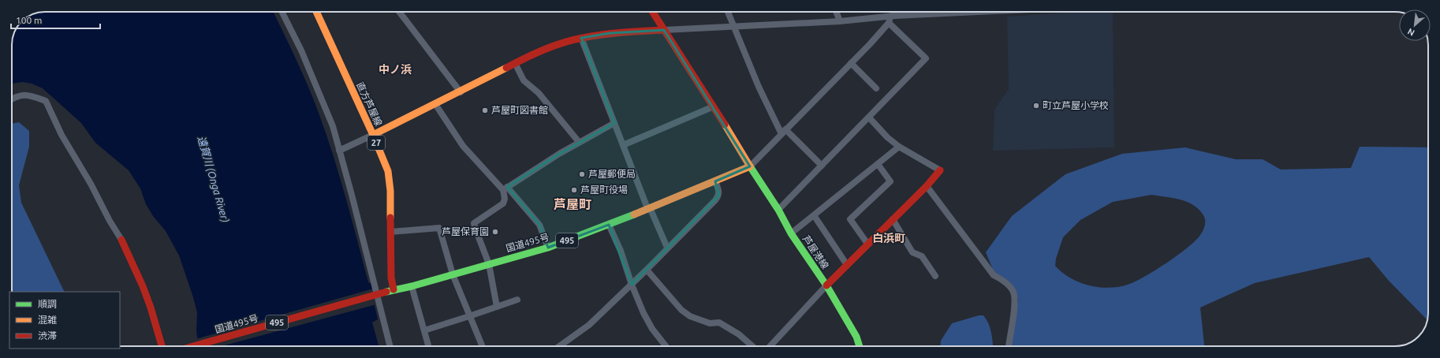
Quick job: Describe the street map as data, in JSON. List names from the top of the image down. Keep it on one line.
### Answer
{"streets":{"main road":["直方芦屋線","27","495","国道495号","芦屋港線"]},"crossings":[["直方芦屋線","国道495号"],["国道495号","芦屋港線"]],"districts":["中ノ浜","芦屋町","白浜町"],"water":["遠賀川 (Onga River)"],"places":["町立芦屋小学校","芦屋町図書館","芦屋郵便局","芦屋町役場","芦屋保育園"],"legend":["順調","混雑","渋滞"],"scale_bar":"100 m","north":"bottom left"}
